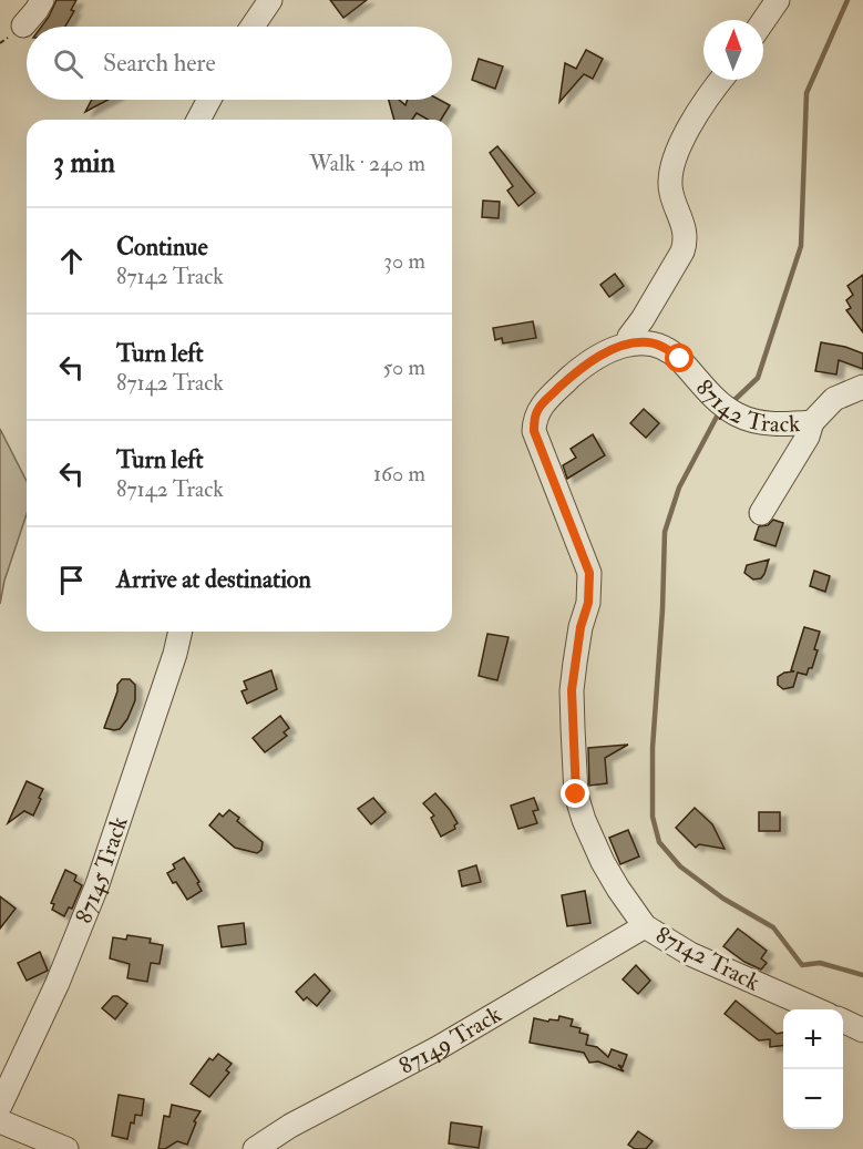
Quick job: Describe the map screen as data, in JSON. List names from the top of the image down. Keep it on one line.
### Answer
{"streets":{"street":["87142 Track","87145 Track","87149 Track"]},"crossings":[["87142 Track","87149 Track"]],"north":"top","page":{"search":"Search here","heading":["3 min","Walk · 240 m"],"list":[["Continue","87142 Track","30 m"],["Turn left","87142 Track","50 m"],["Turn left","87142 Track","160 m"],"Arrive at destination"],"map_buttons":["+","−"]}}
